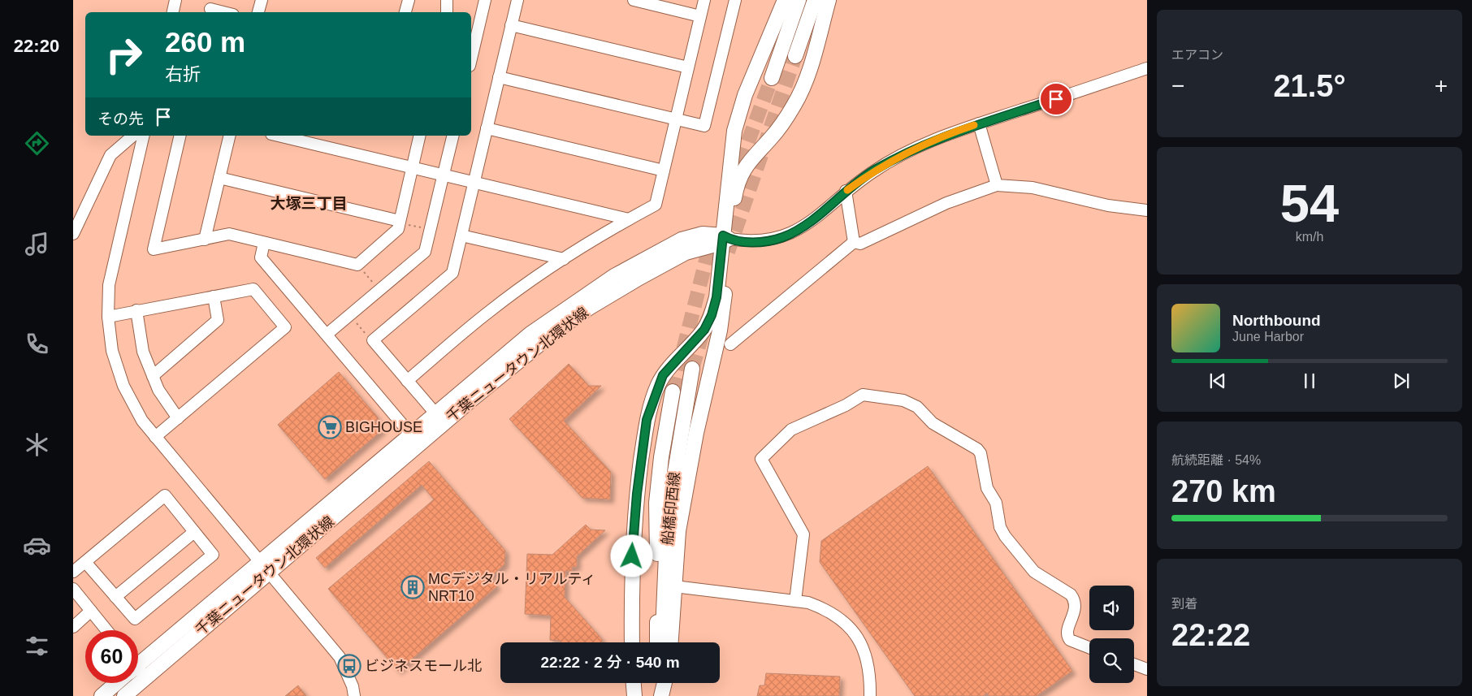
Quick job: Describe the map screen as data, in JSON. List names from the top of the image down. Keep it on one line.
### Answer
{"streets":{"main road":["千葉ニュータウン北環状線","船橋印西線"]},"districts":["大塚三丁目"],"places":{"supermarket":["BIGHOUSE"],"building":["MCデジタル・リアルティ NRT10"],"bus stop":["ビジネスモール北"]},"page":{"tabs":"22:20","tile":["エアコン",["54","km/h"],["航続距離 · 54%","270 km"],["到着","22:22"]],"turn":["260 m","右折"],"heat":["−","21.5°","+"],"then":"その先","song":["Northbound","June Harbor"],"limit":"60","trip":"22:22 · 2 分 · 540 m"}}
